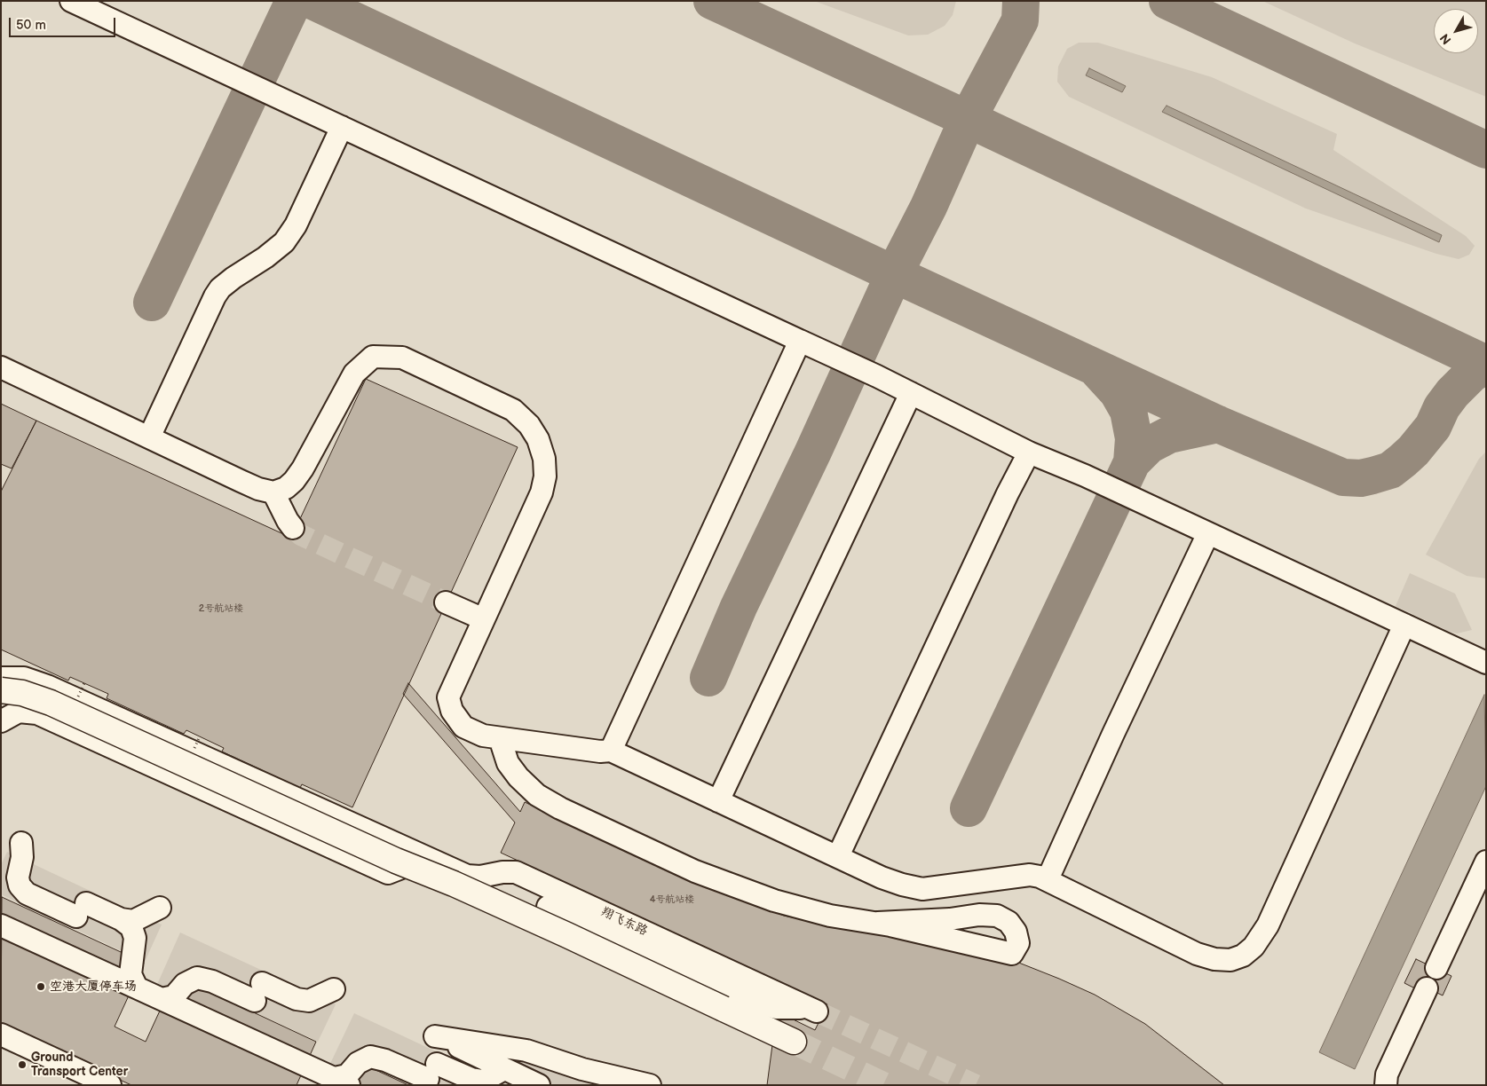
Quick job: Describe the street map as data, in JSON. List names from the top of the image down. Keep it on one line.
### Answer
{"streets":{"street":["翔飞东路"]},"places":["空港大厦停车场","Ground Transport Center"],"house_numbers":["2号航站楼","4号航站楼"],"scale_bar":"50 m","north":"bottom left"}
